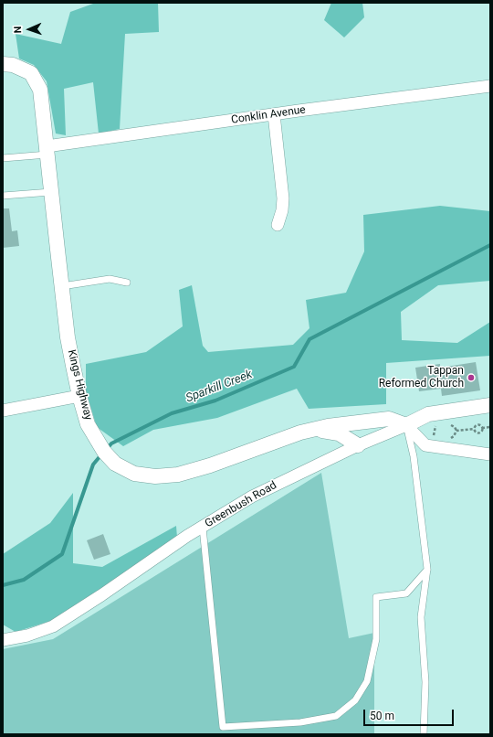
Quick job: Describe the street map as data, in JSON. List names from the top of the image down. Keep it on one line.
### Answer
{"streets":{"street":["Conklin Avenue","Kings Highway","Greenbush Road"]},"crossings":[["Conklin Avenue","Kings Highway"],["Kings Highway","Greenbush Road"]],"water":["Sparkill Creek"],"places":["Tappan Reformed Church"],"scale_bar":"50 m","north":"left"}
